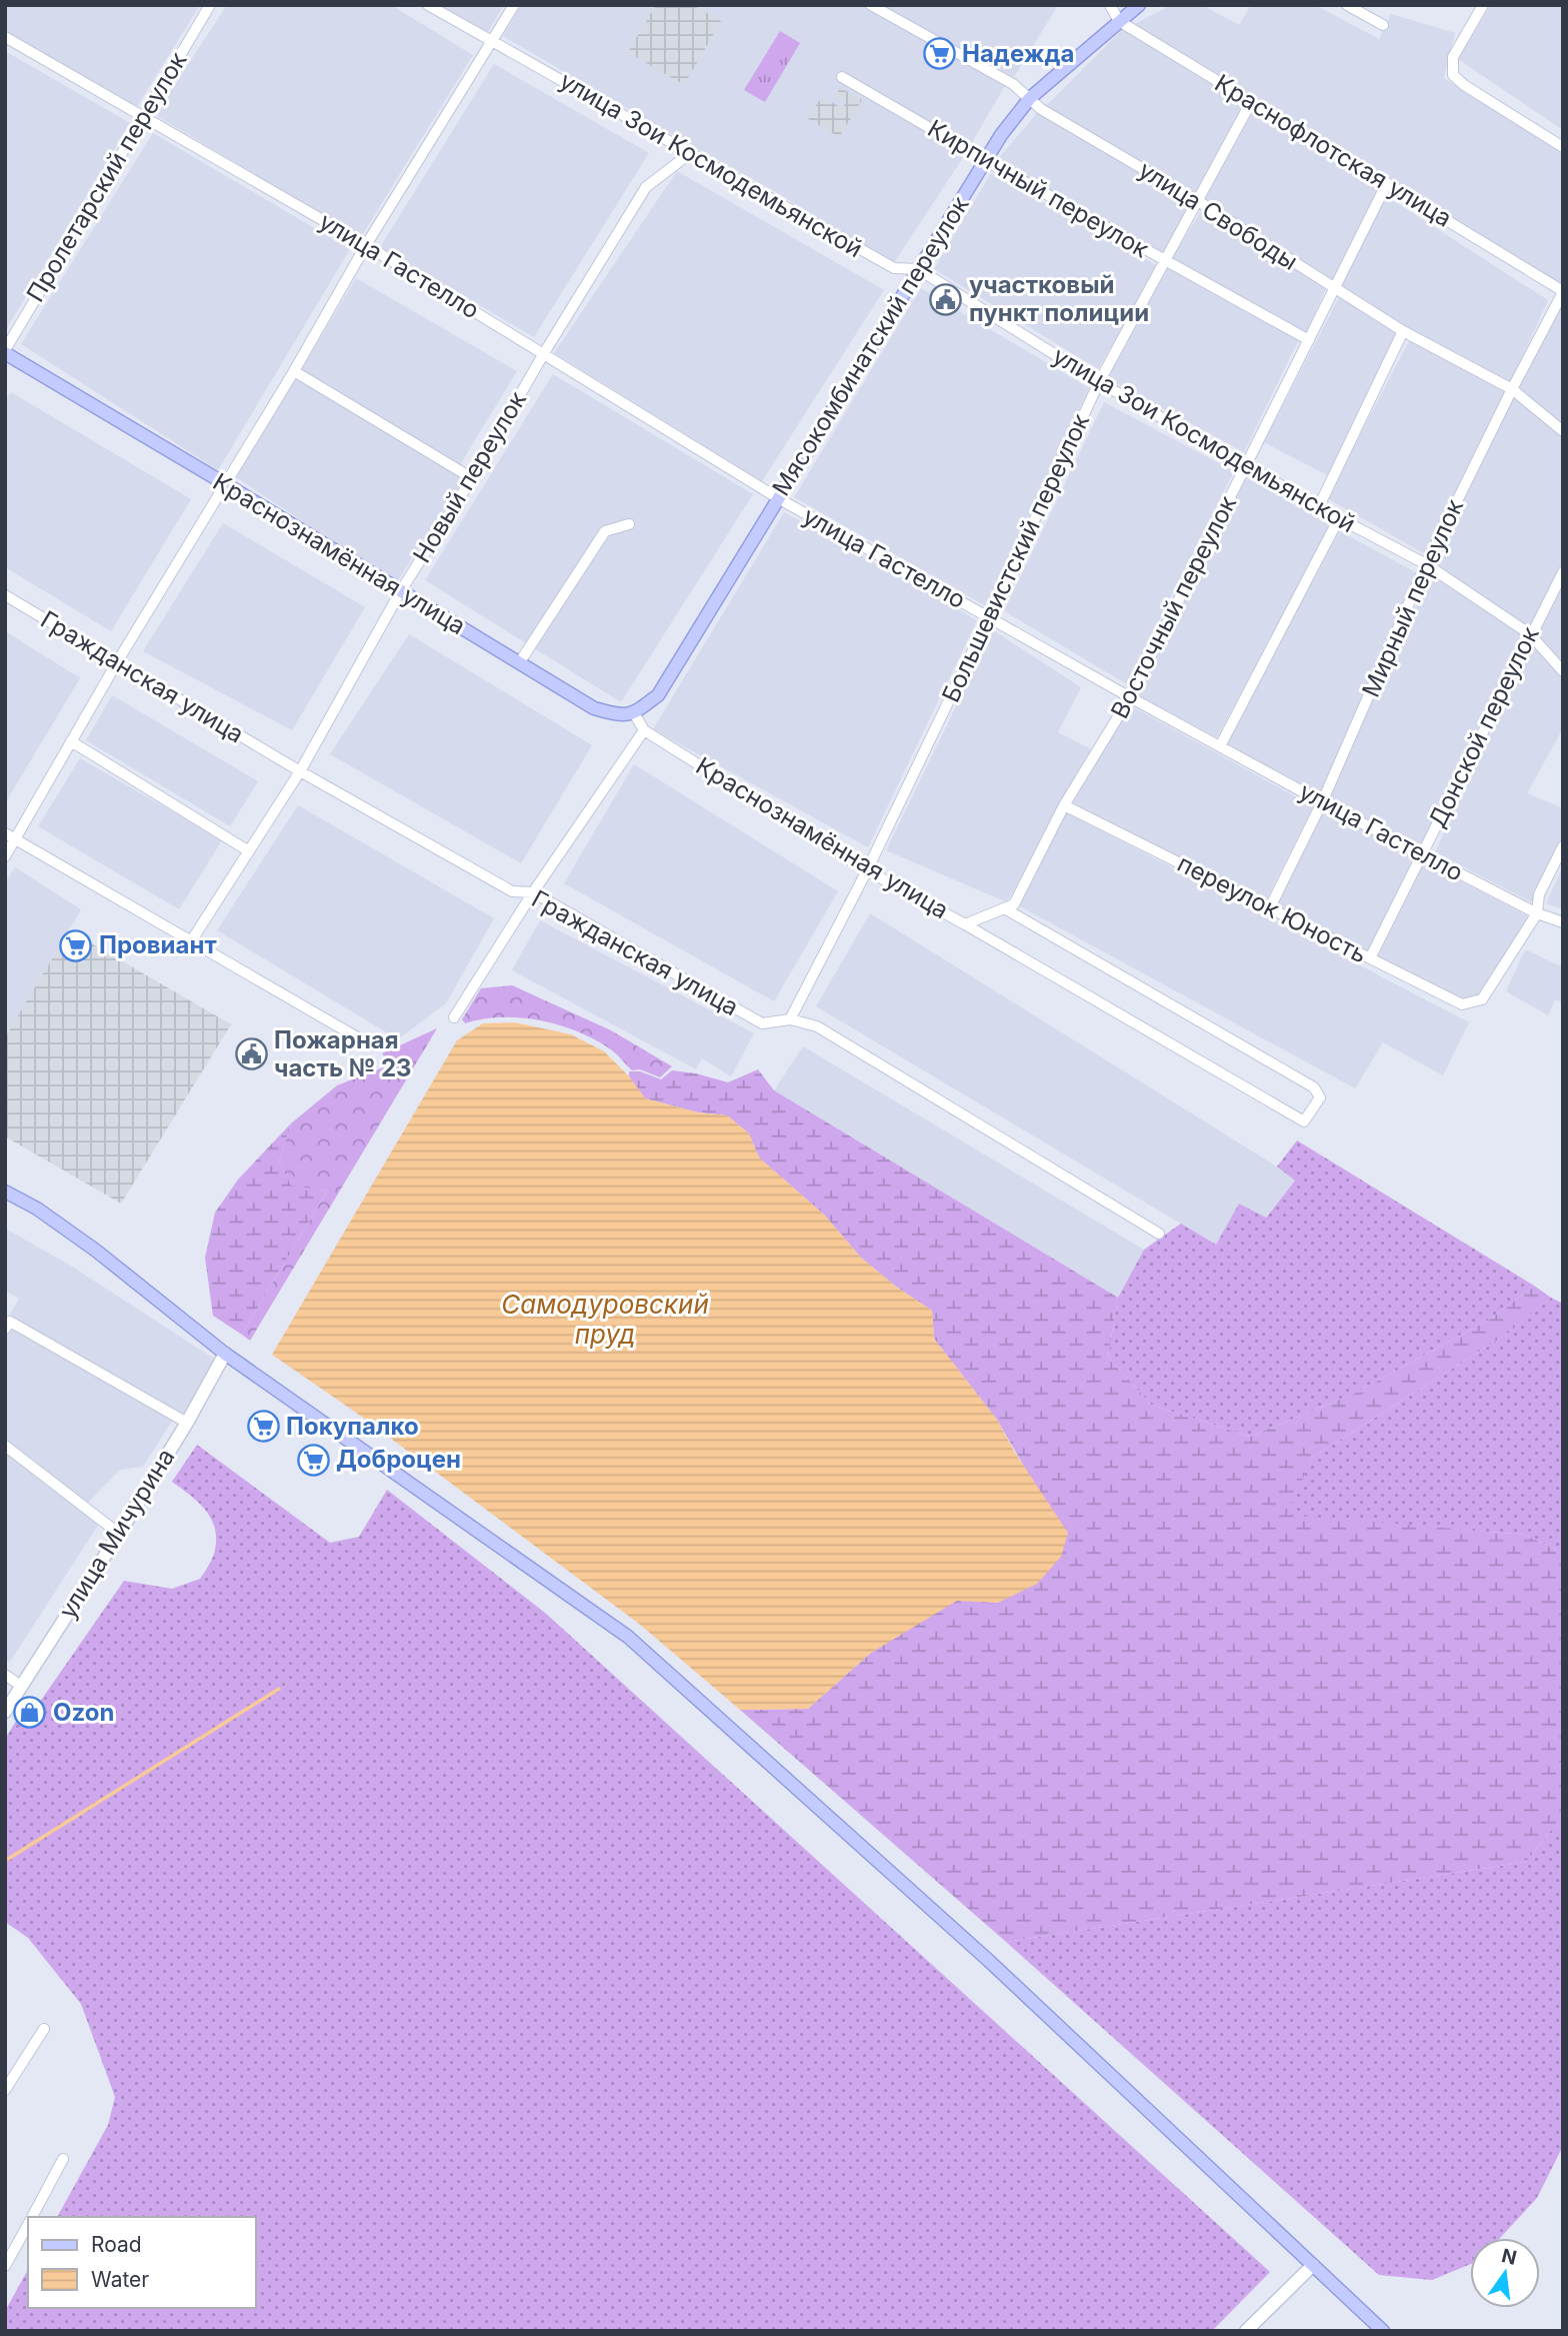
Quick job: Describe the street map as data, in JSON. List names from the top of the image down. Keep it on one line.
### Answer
{"streets":{"main road":["Мясокомбинатский переулок","Краснознамённая улица"],"street":["Краснофлотская улица","улица Зои Космодемьянской","Пролетарский переулок","Кирпичный переулок","улица Свободы","улица Гастелло","Новый переулок","Большевистский переулок","Мирный переулок","Восточный переулок","Гражданская улица","Донской переулок","переулок Юность","улица Мичурина"]},"crossings":[["Краснофлотская улица","Мясокомбинатский переулок"],["Краснофлотская улица","Большевистский переулок"],["Краснофлотская улица","Мирный переулок"],["Краснофлотская улица","Восточный переулок"],["улица Зои Космодемьянской","Мясокомбинатский переулок"],["улица Зои Космодемьянской","Новый переулок"],["улица Зои Космодемьянской","Большевистский переулок"],["улица Зои Космодемьянской","Мирный переулок"],["улица Зои Космодемьянской","Восточный переулок"],["улица Зои Космодемьянской","Донской переулок"],["Пролетарский переулок","улица Гастелло"],["Пролетарский переулок","Краснознамённая улица"],["Кирпичный переулок","Мясокомбинатский переулок"],["Кирпичный переулок","Большевистский переулок"],["Кирпичный переулок","Восточный переулок"],["улица Свободы","Мясокомбинатский переулок"],["улица Свободы","Большевистский переулок"],["улица Свободы","Мирный переулок"],["улица Свободы","Восточный переулок"],["улица Гастелло","Мясокомбинатский переулок"],["улица Гастелло","Новый переулок"],["улица Гастелло","Большевистский переулок"],["улица Гастелло","Мирный переулок"],["улица Гастелло","Восточный переулок"],["улица Гастелло","Донской переулок"],["улица Гастелло","переулок Юность"],["Мясокомбинатский переулок","Краснознамённая улица"],["Новый переулок","Краснознамённая улица"],["Новый переулок","Гражданская улица"],["Краснознамённая улица","Большевистский переулок"],["Краснознамённая улица","Восточный переулок"],["Большевистский переулок","Гражданская улица"],["Мирный переулок","переулок Юность"],["Восточный переулок","переулок Юность"],["Донской переулок","переулок Юность"]],"water":["Самодуровский пруд"],"places":{"supermarket":["Надежда","Провиант","Покупалко","Доброцен"],"public building":["участковый пункт полиции","Пожарная часть № 23"],"shop":["Ozon"]},"legend":["Road","Water"],"north":"top"}
